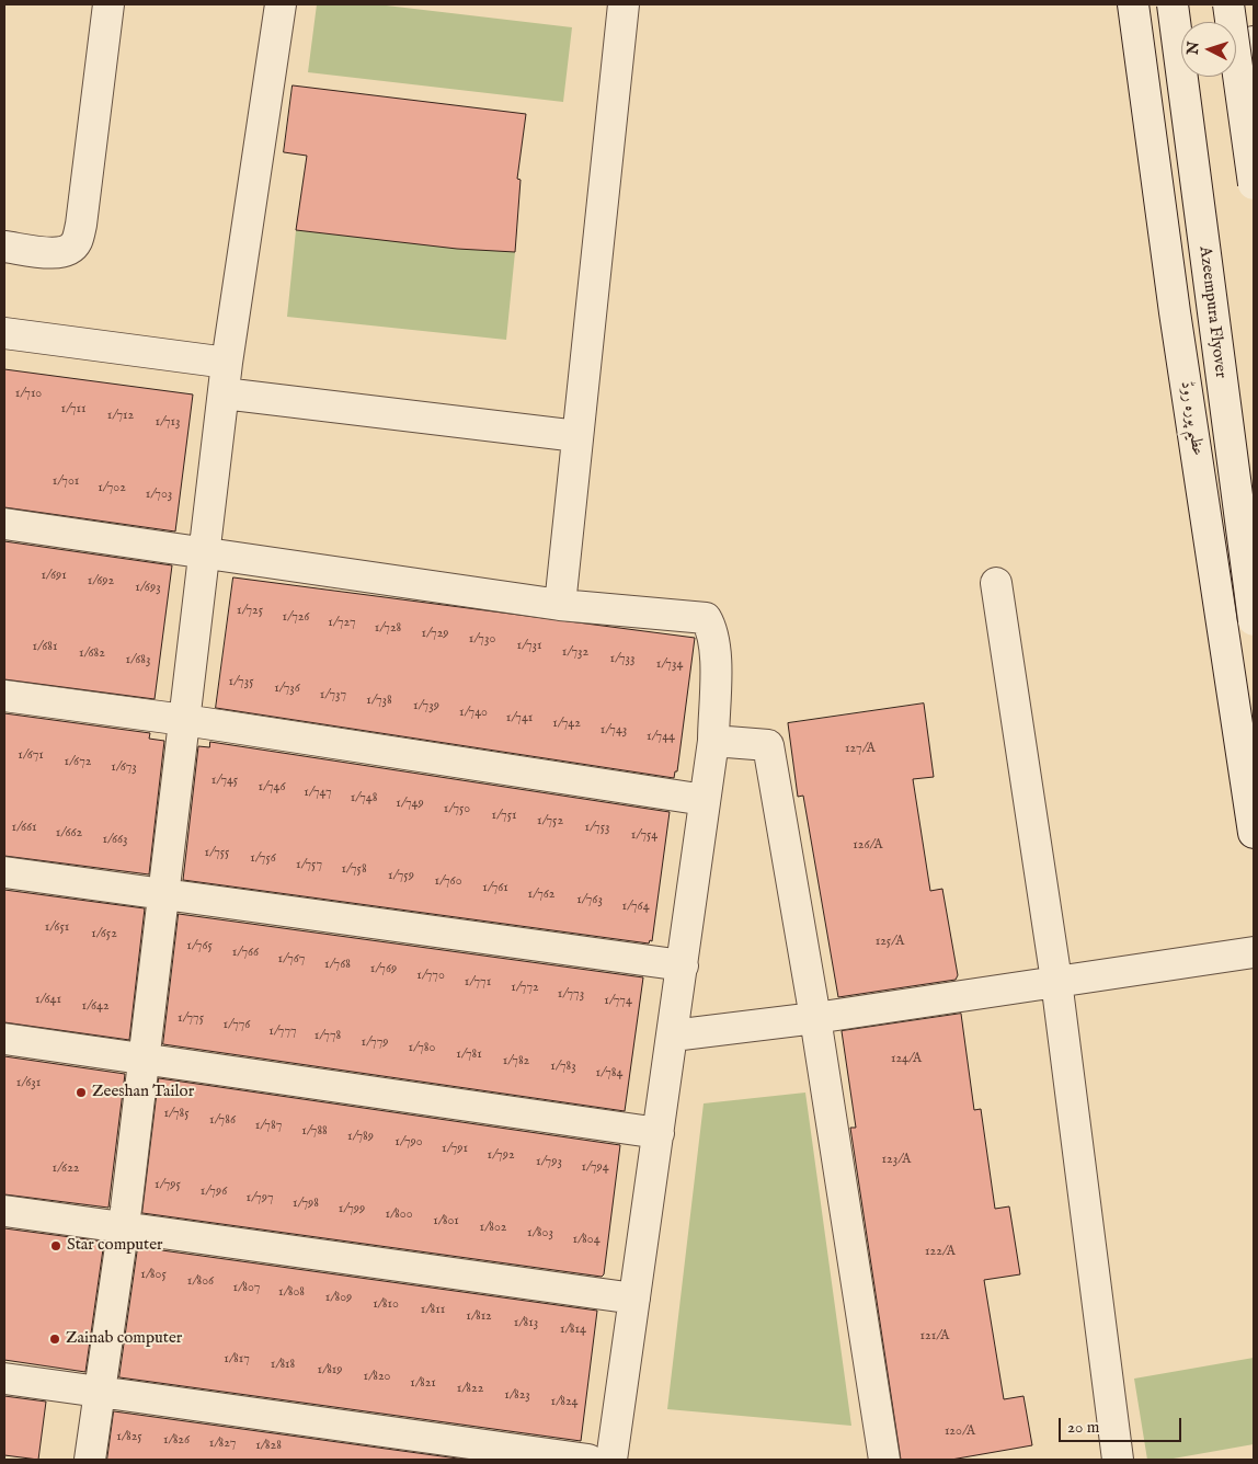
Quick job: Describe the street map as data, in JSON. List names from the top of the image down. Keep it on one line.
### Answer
{"streets":{"street":["Azeempura Flyover","عظیم پورہ روڈ"]},"places":["Zeeshan Tailor","Star computer","Zainab computer"],"house_numbers":["1/710","1/711","1/712","1/713","1/701","1/702","1/703","1/691","1/692","1/693","1/725","1/726","1/727","1/728","1/729","1/730","1/731","1/681","1/732","1/682","1/733","1/683","1/734","1/735","1/736","1/737","1/738","1/739","1/740","1/741","1/742","1/743","1/744","127/A","1/671","1/672","1/673","1/745","1/746","1/747","1/748","1/749","1/750","1/751","1/752","1/661","1/753","1/662","1/754","1/663","126/A","1/755","1/756","1/757","1/758","1/759","1/760","1/761","1/762","1/763","1/764","1/651","1/652","125/A","1/765","1/766","1/767","1/768","1/769","1/770","1/771","1/772","1/773","1/641","1/774","1/642","1/775","1/776","1/777","1/778","1/779","1/780","1/781","124/A","1/782","1/783","1/784","1/631","1/785","1/786","1/787","1/788","1/789","1/790","1/791","1/792","123/A","1/793","1/794","1/622","1/795","1/796","1/797","1/798","1/799","1/800","1/801","1/802","1/803","1/804","122/A","1/805","1/806","1/807","1/808","1/809","1/810","1/811","1/812","1/813","1/814","121/A","1/817","1/818","1/819","1/820","1/821","1/822","1/823","1/824","120/A","1/825","1/826","1/827","1/828"],"scale_bar":"20 m","north":"left"}
